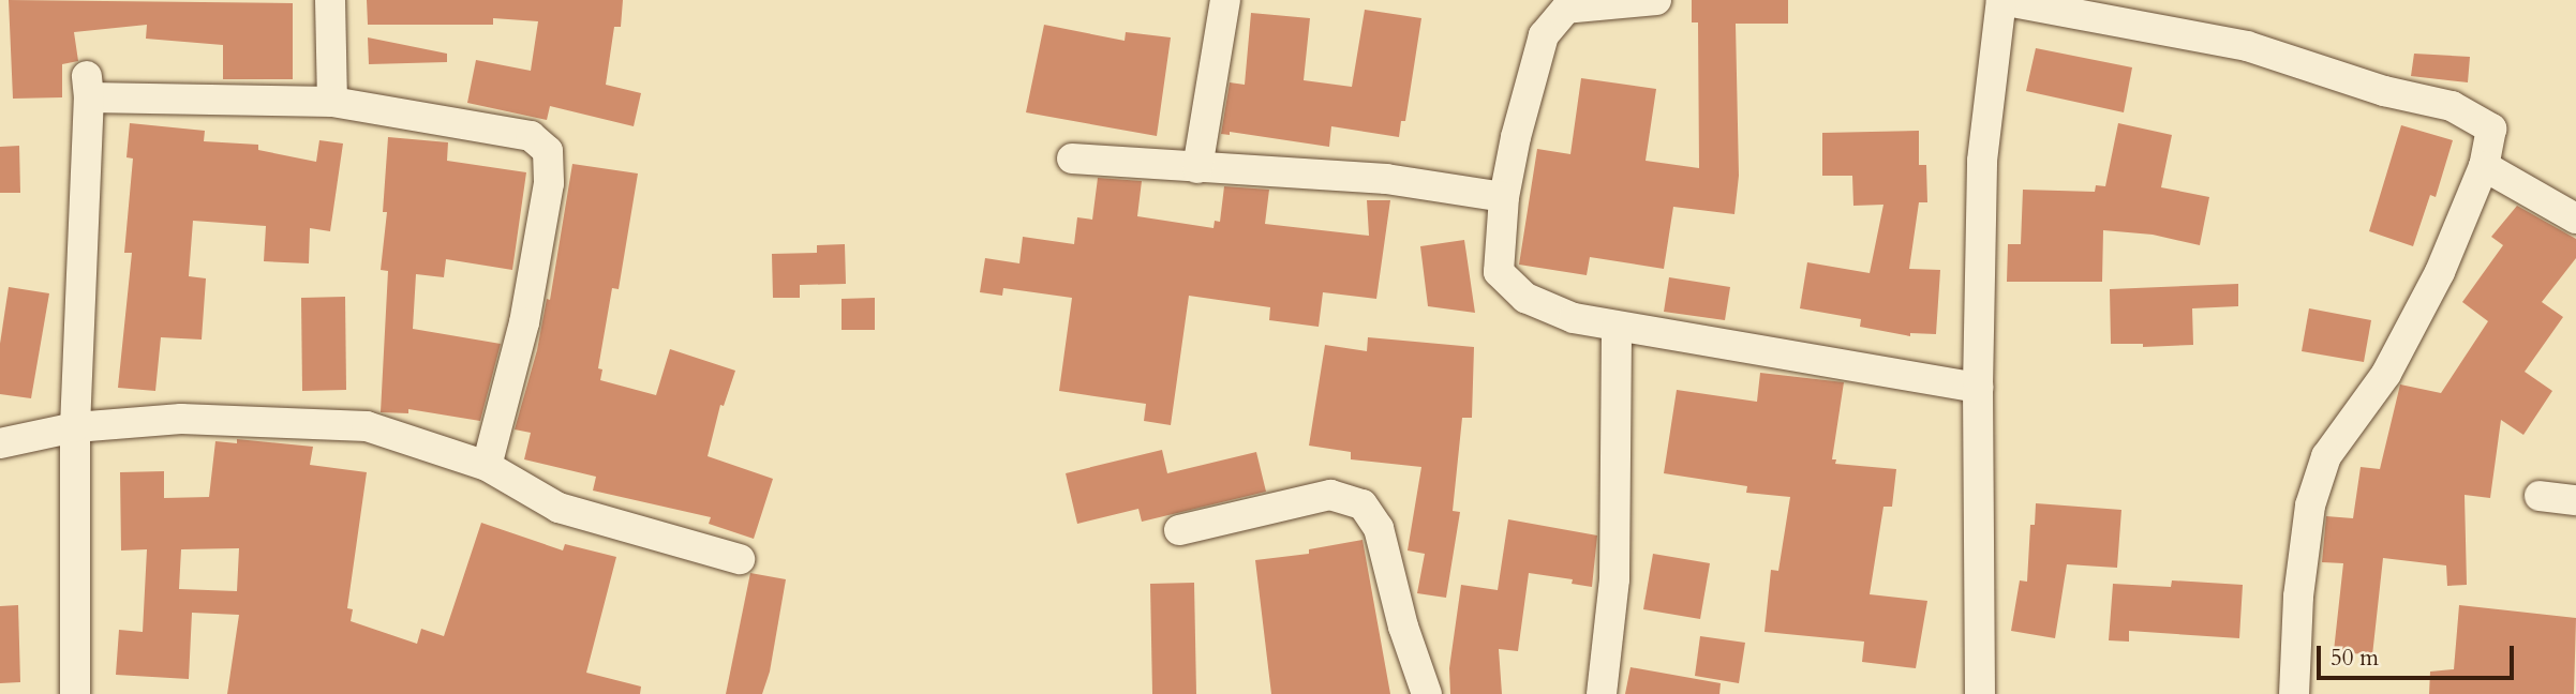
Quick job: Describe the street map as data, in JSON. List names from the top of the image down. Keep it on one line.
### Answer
{"scale_bar":"50 m"}
